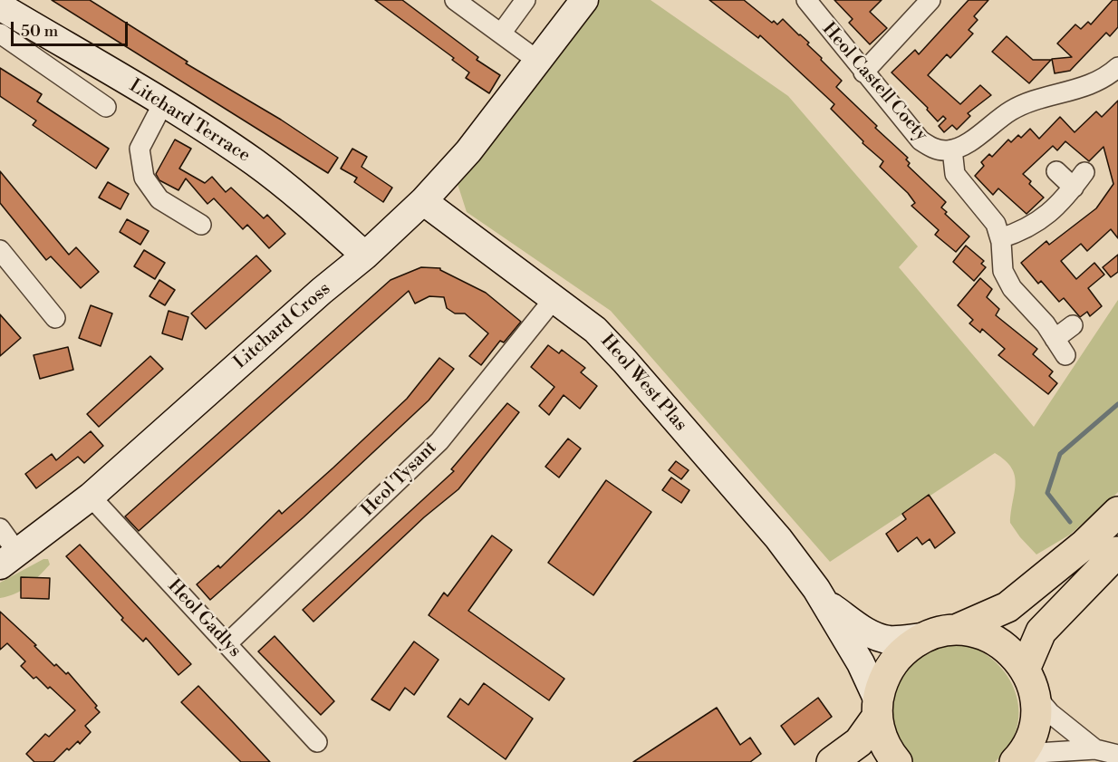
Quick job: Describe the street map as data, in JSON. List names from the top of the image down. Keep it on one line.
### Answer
{"streets":{"street":["Heol Castell Coety","Litchard Terrace","Litchard Cross","Heol West Plas","Heol Tysant","Heol Gadlys"]},"crossings":[["Litchard Terrace","Litchard Cross"],["Litchard Cross","Heol West Plas"],["Litchard Cross","Heol Gadlys"],["Heol West Plas","Heol Tysant"],["Heol Tysant","Heol Gadlys"]],"scale_bar":"50 m"}
